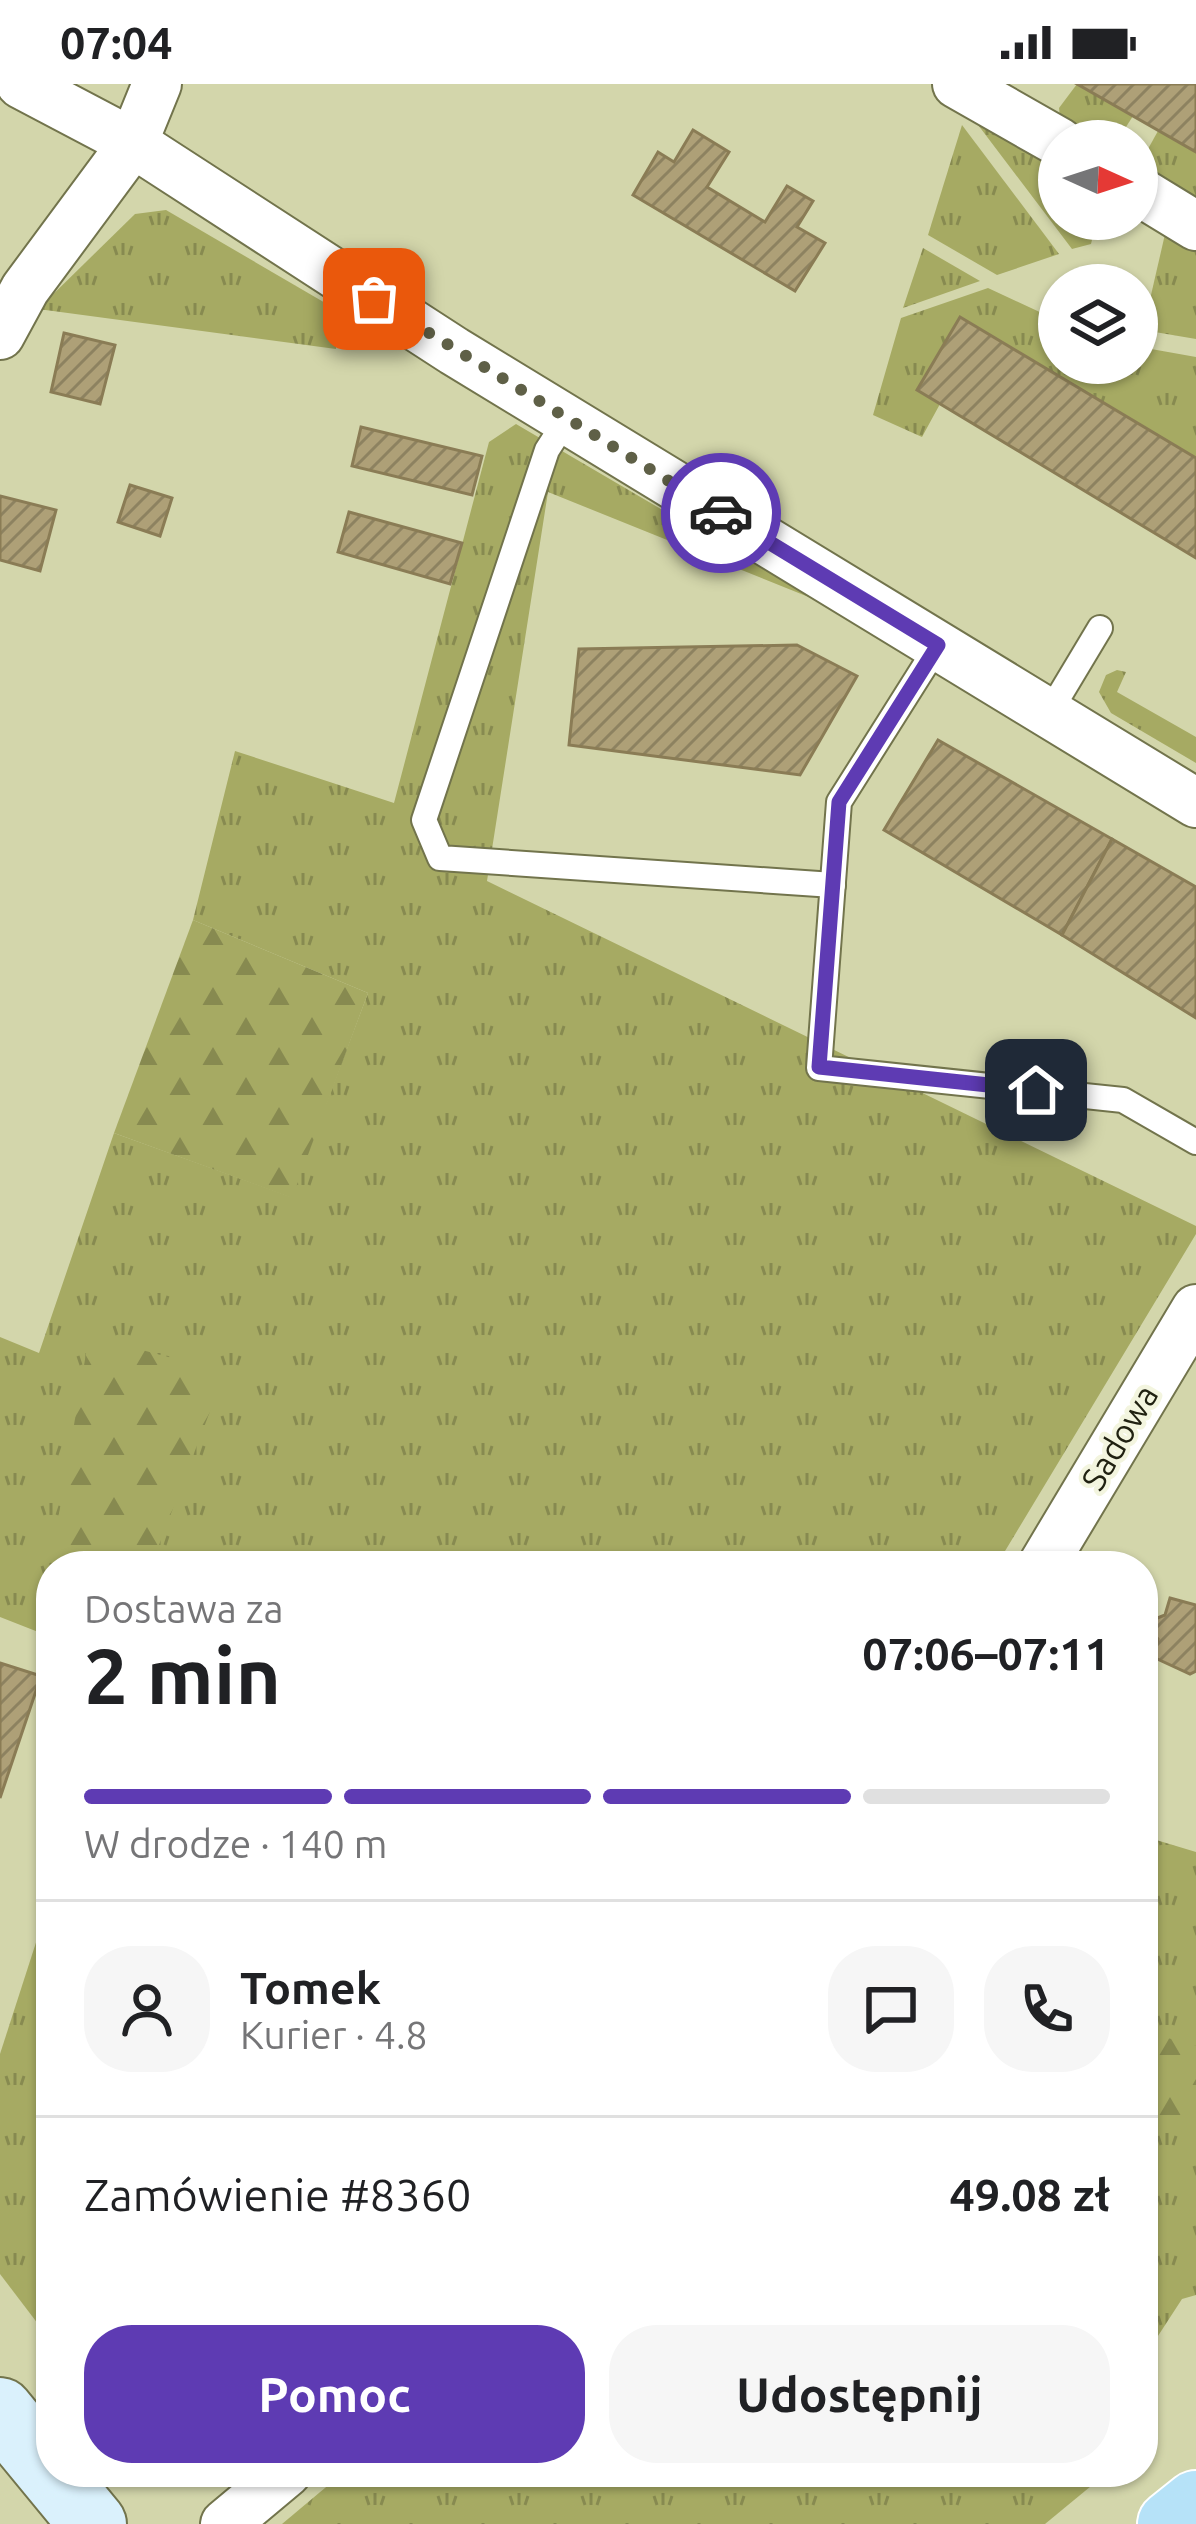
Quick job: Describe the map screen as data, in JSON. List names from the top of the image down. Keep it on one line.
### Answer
{"streets":{"street":["Sadowa"]},"north":"right","page":{"status":"07:04","heading":["2 min","Dostawa za","07:06–07:11"],"panel":["Tomek","Kurier · 4.8","Zamówienie #8360","49.08 zł"],"bar":"W drodze · 140 m","buttons":["Pomoc","Udostępnij"]}}
